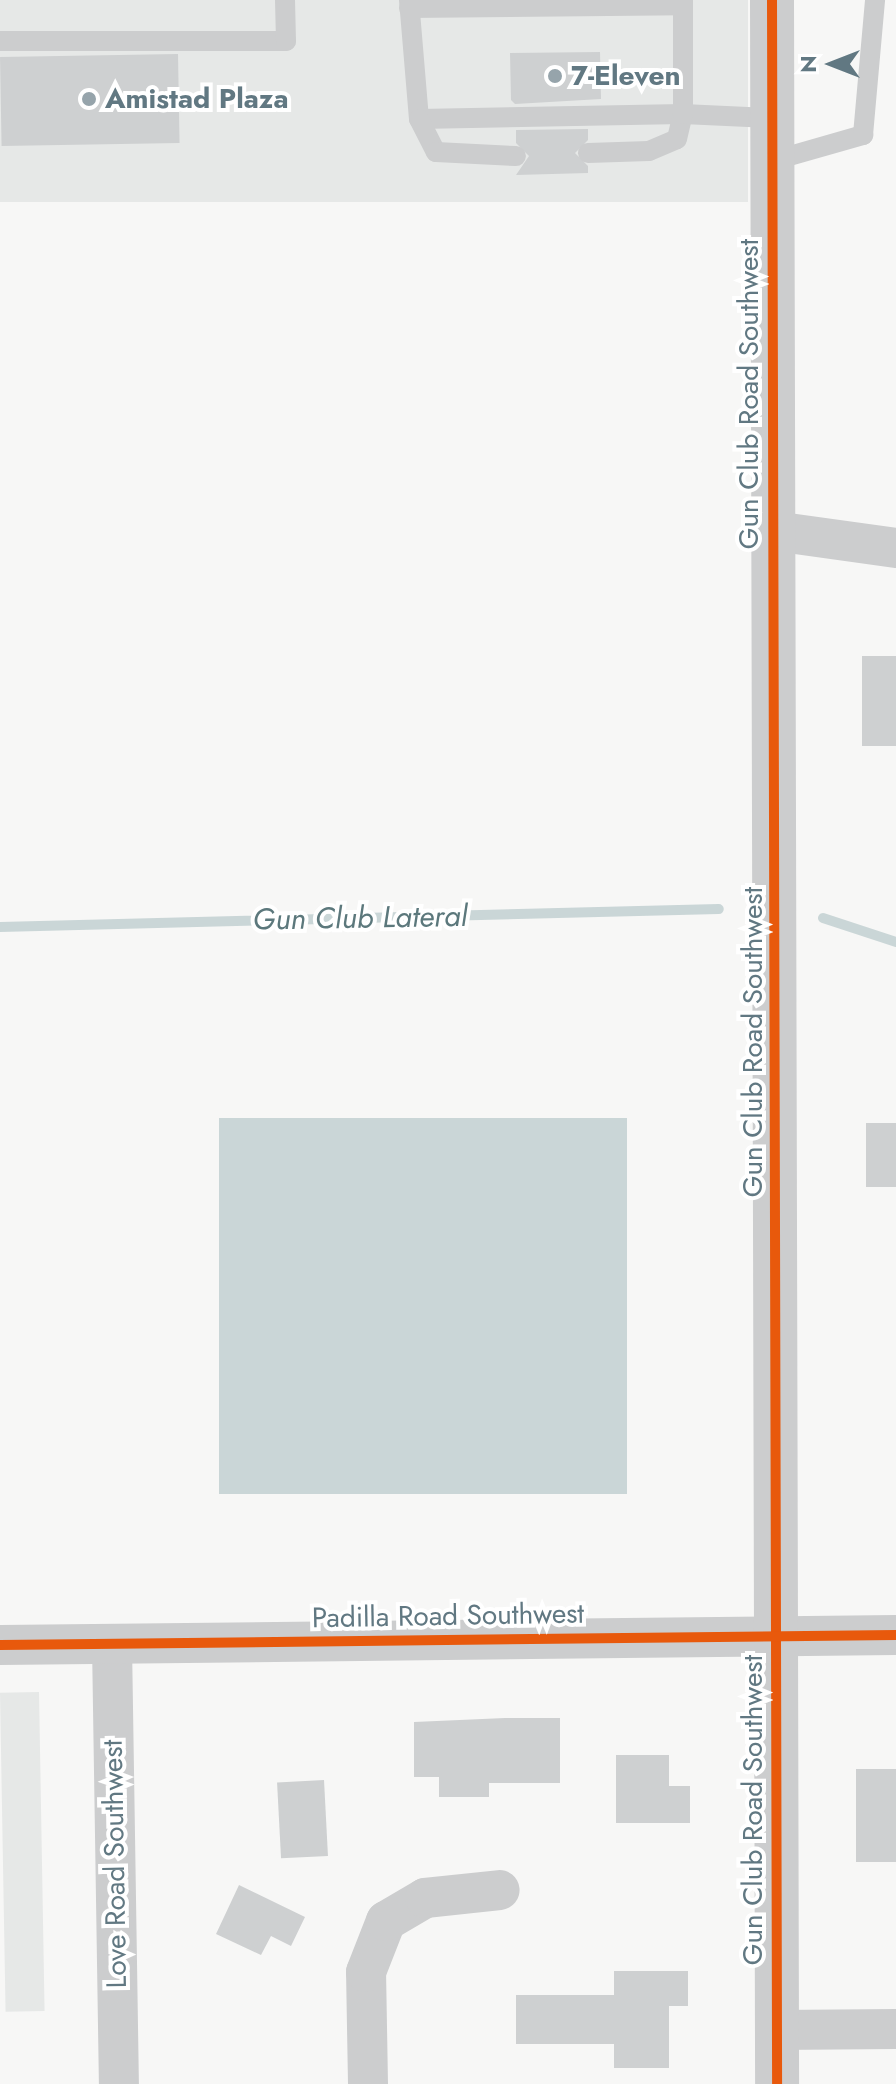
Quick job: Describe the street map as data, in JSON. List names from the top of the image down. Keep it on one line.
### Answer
{"streets":{"street":["Gun Club Road Southwest","Padilla Road Southwest","Love Road Southwest"]},"crossings":[["Gun Club Road Southwest","Padilla Road Southwest"],["Padilla Road Southwest","Love Road Southwest"]],"water":["Gun Club Lateral"],"places":["7-Eleven","Amistad Plaza"],"north":"left"}
